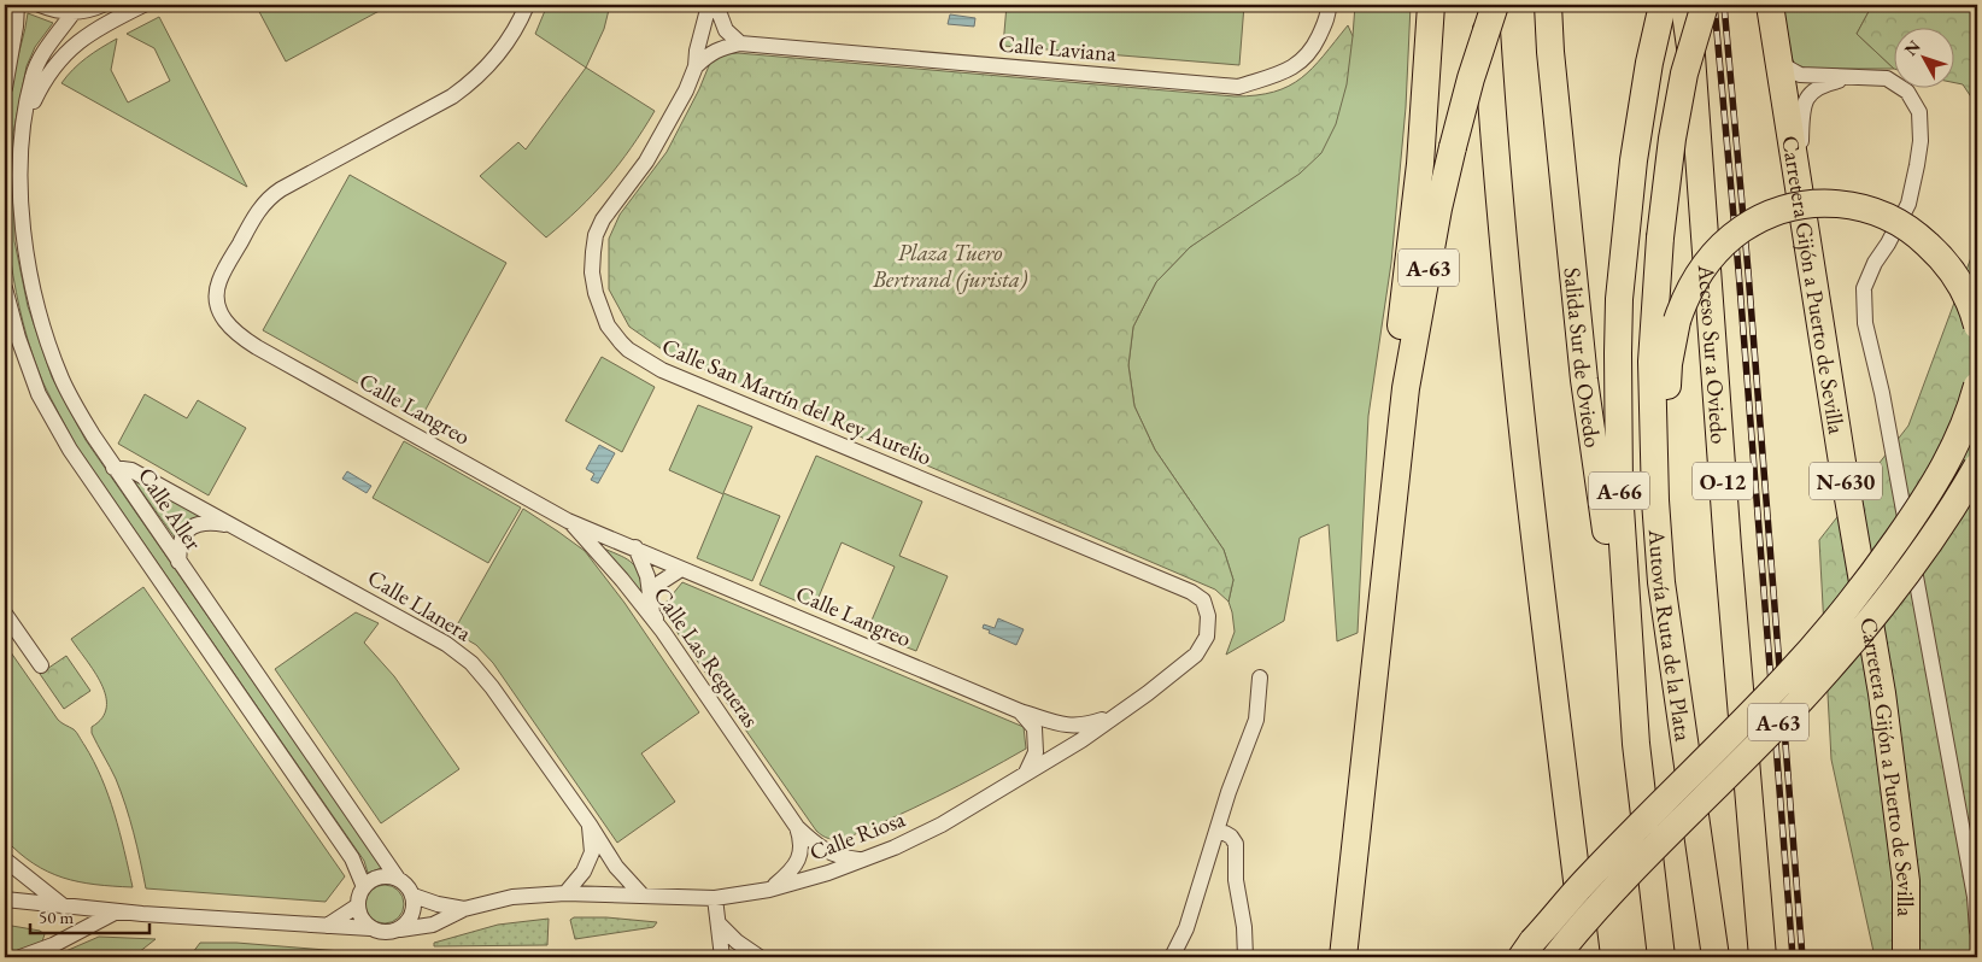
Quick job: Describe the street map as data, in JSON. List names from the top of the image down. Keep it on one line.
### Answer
{"streets":{"highway":["A-63","Carretera Gijón a Puerto de Sevilla","Acceso Sur a Oviedo","Salida Sur de Oviedo","O-12","N-630","A-66","Autovía Ruta de la Plata"],"street":["Calle Laviana","Calle San Martín del Rey Aurelio","Calle Langreo","Calle Aller","Calle Llanera","Calle Las Regueras","Calle Riosa"]},"crossings":[["Calle Laviana","Calle San Martín del Rey Aurelio"],["Salida Sur de Oviedo","Autovía Ruta de la Plata"],["Calle San Martín del Rey Aurelio","Calle Riosa"],["Calle Langreo","Calle Las Regueras"],["Calle Langreo","Calle Riosa"],["Calle Aller","Calle Llanera"],["Calle Aller","Calle Riosa"],["Calle Llanera","Calle Riosa"],["Calle Las Regueras","Calle Riosa"]],"parks":["Plaza Tuero Bertrand (jurista)"],"scale_bar":"50 m","north":"top left"}
